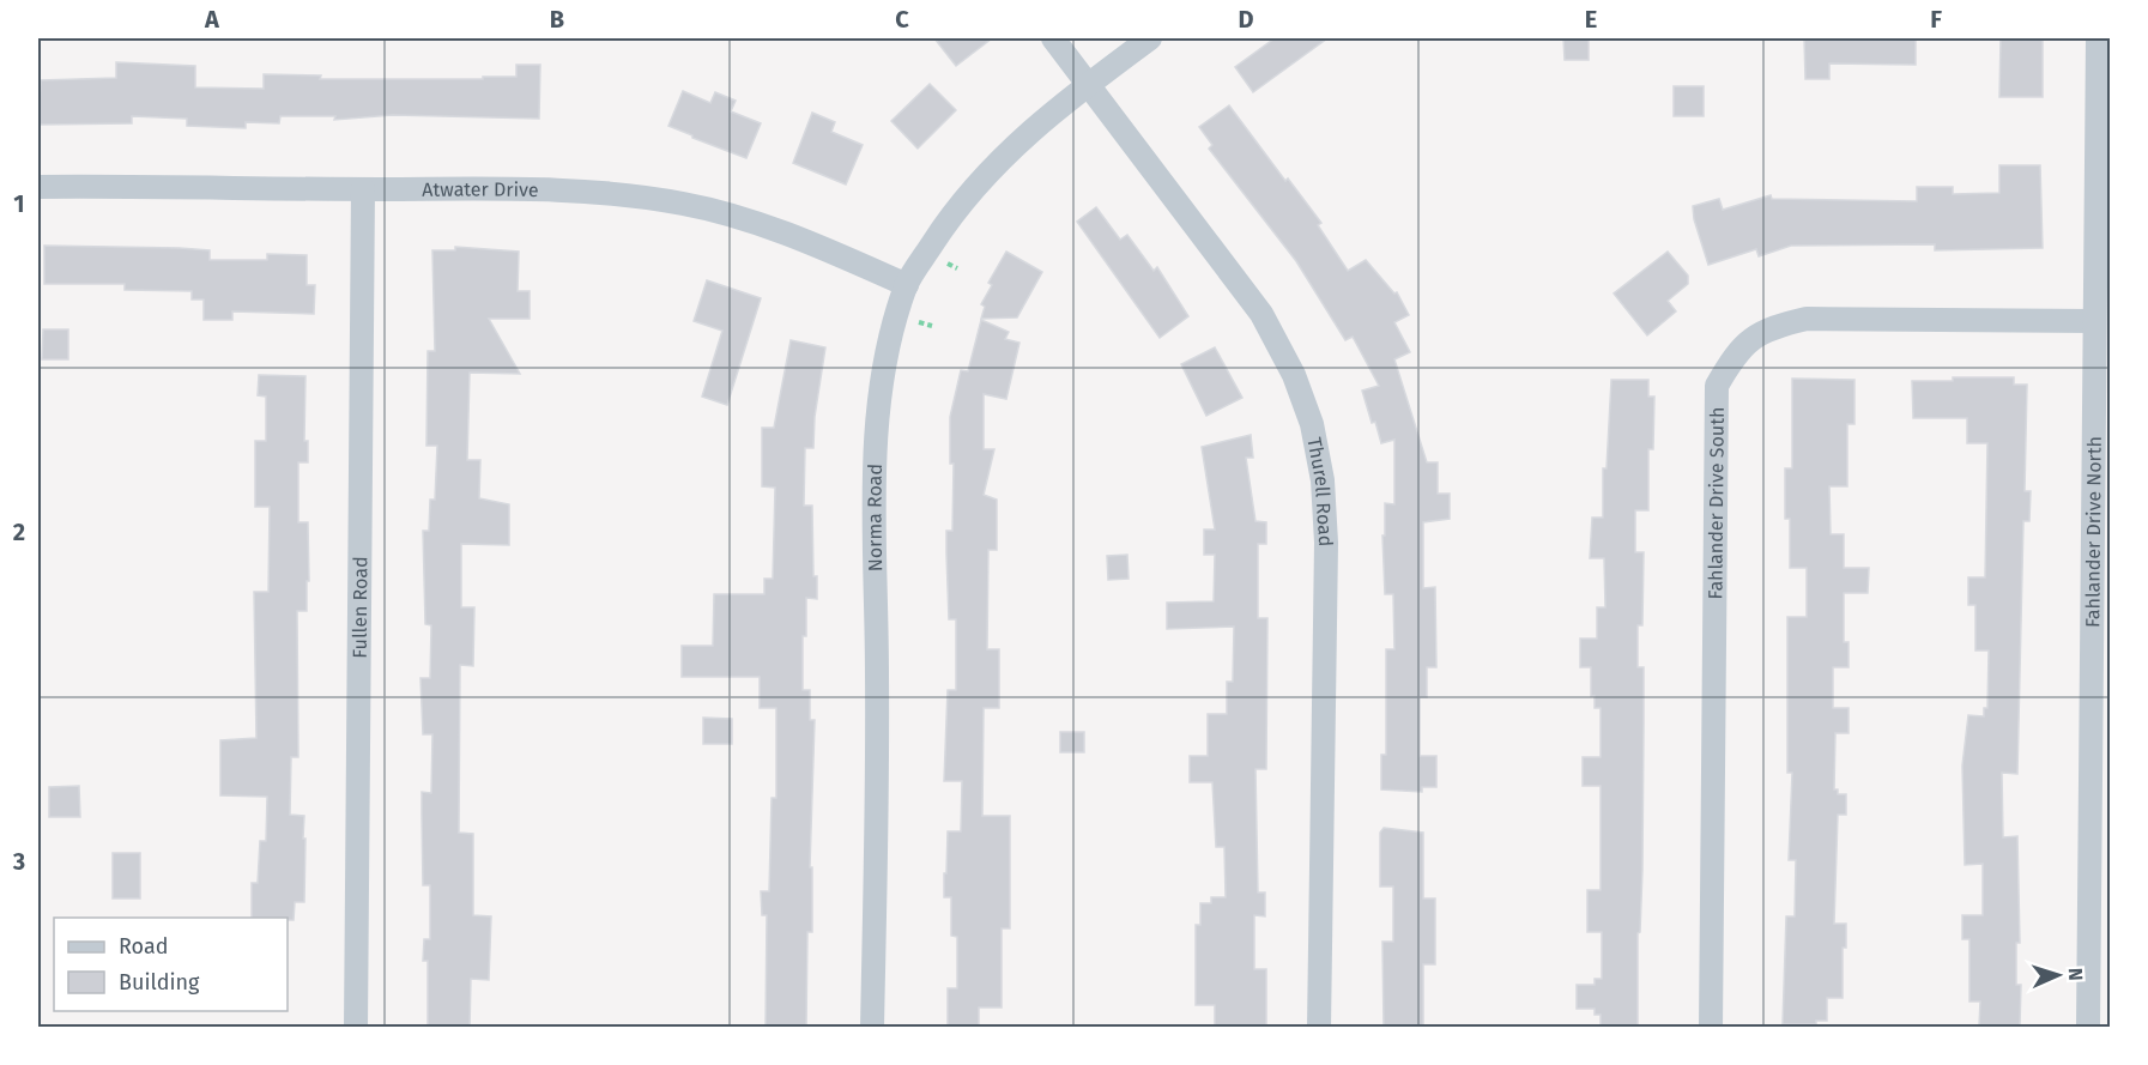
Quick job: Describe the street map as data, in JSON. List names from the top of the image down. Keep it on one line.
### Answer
{"streets":{"street":["Atwater Drive","Thurell Road","Fahlander Drive South","Norma Road","Fahlander Drive North","Fullen Road"]},"crossings":[["Atwater Drive","Norma Road"],["Atwater Drive","Fullen Road"],["Thurell Road","Norma Road"],["Fahlander Drive South","Fahlander Drive North"]],"legend":["Road","Building"],"north":"right","grid":{"columns":["A","B","C","D","E","F"],"rows":["1","2","3"]}}
